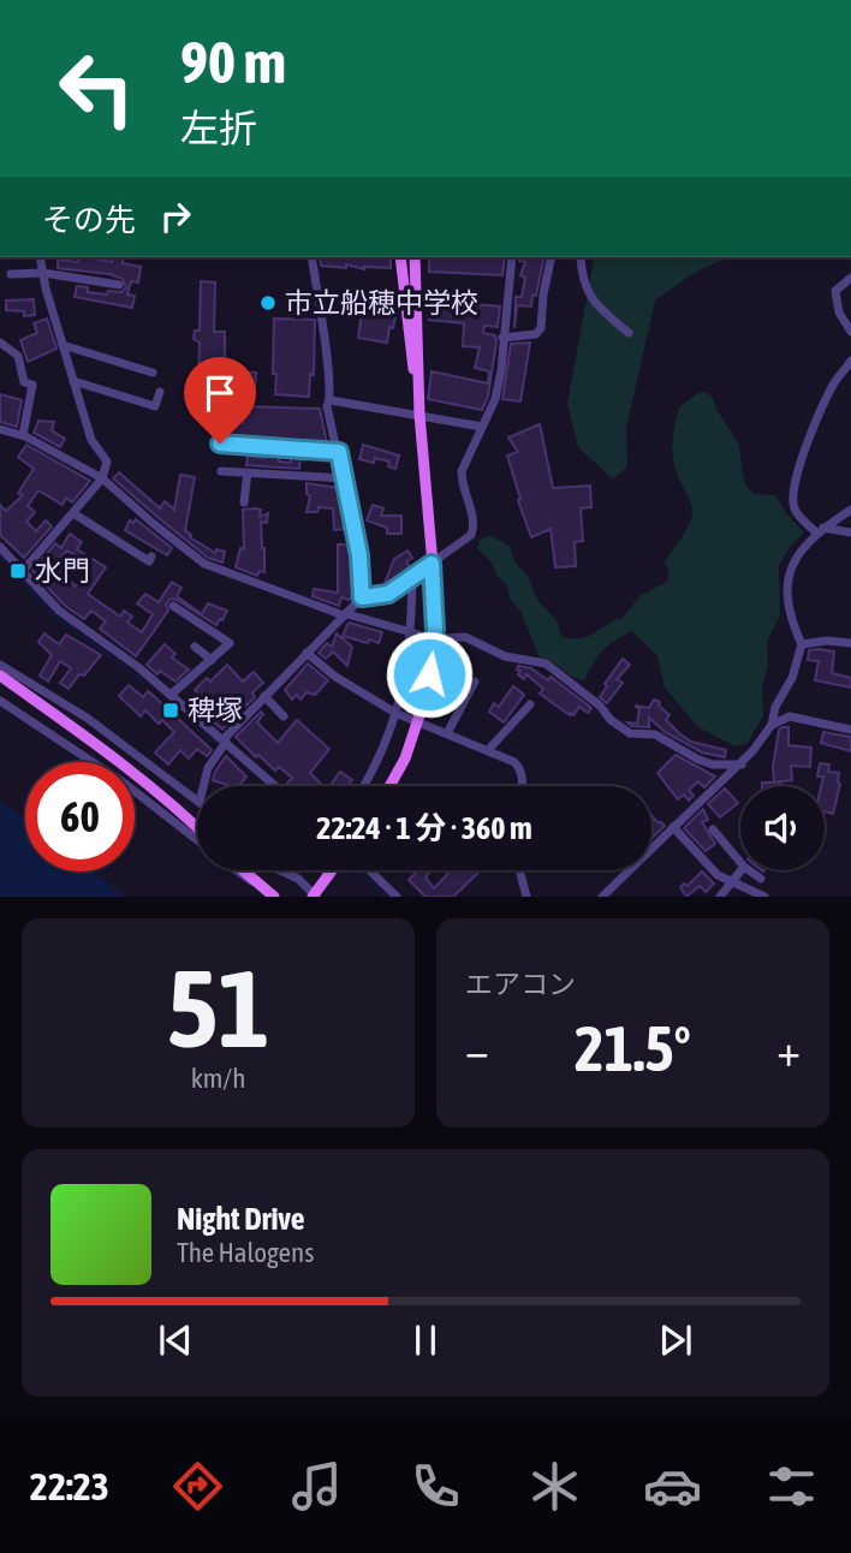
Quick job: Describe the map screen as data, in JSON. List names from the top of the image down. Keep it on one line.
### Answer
{"places":{"other":["市立船穂中学校"],"transit":["水門","稗塚"]},"page":{"turn":["90 m","左折"],"then":"その先","limit":"60","trip":"22:24 · 1 分 · 360 m","tile":[["51","km/h"],"エアコン"],"heat":["−","21.5°","+"],"song":["Night Drive","The Halogens"],"tabs":"22:23"}}
